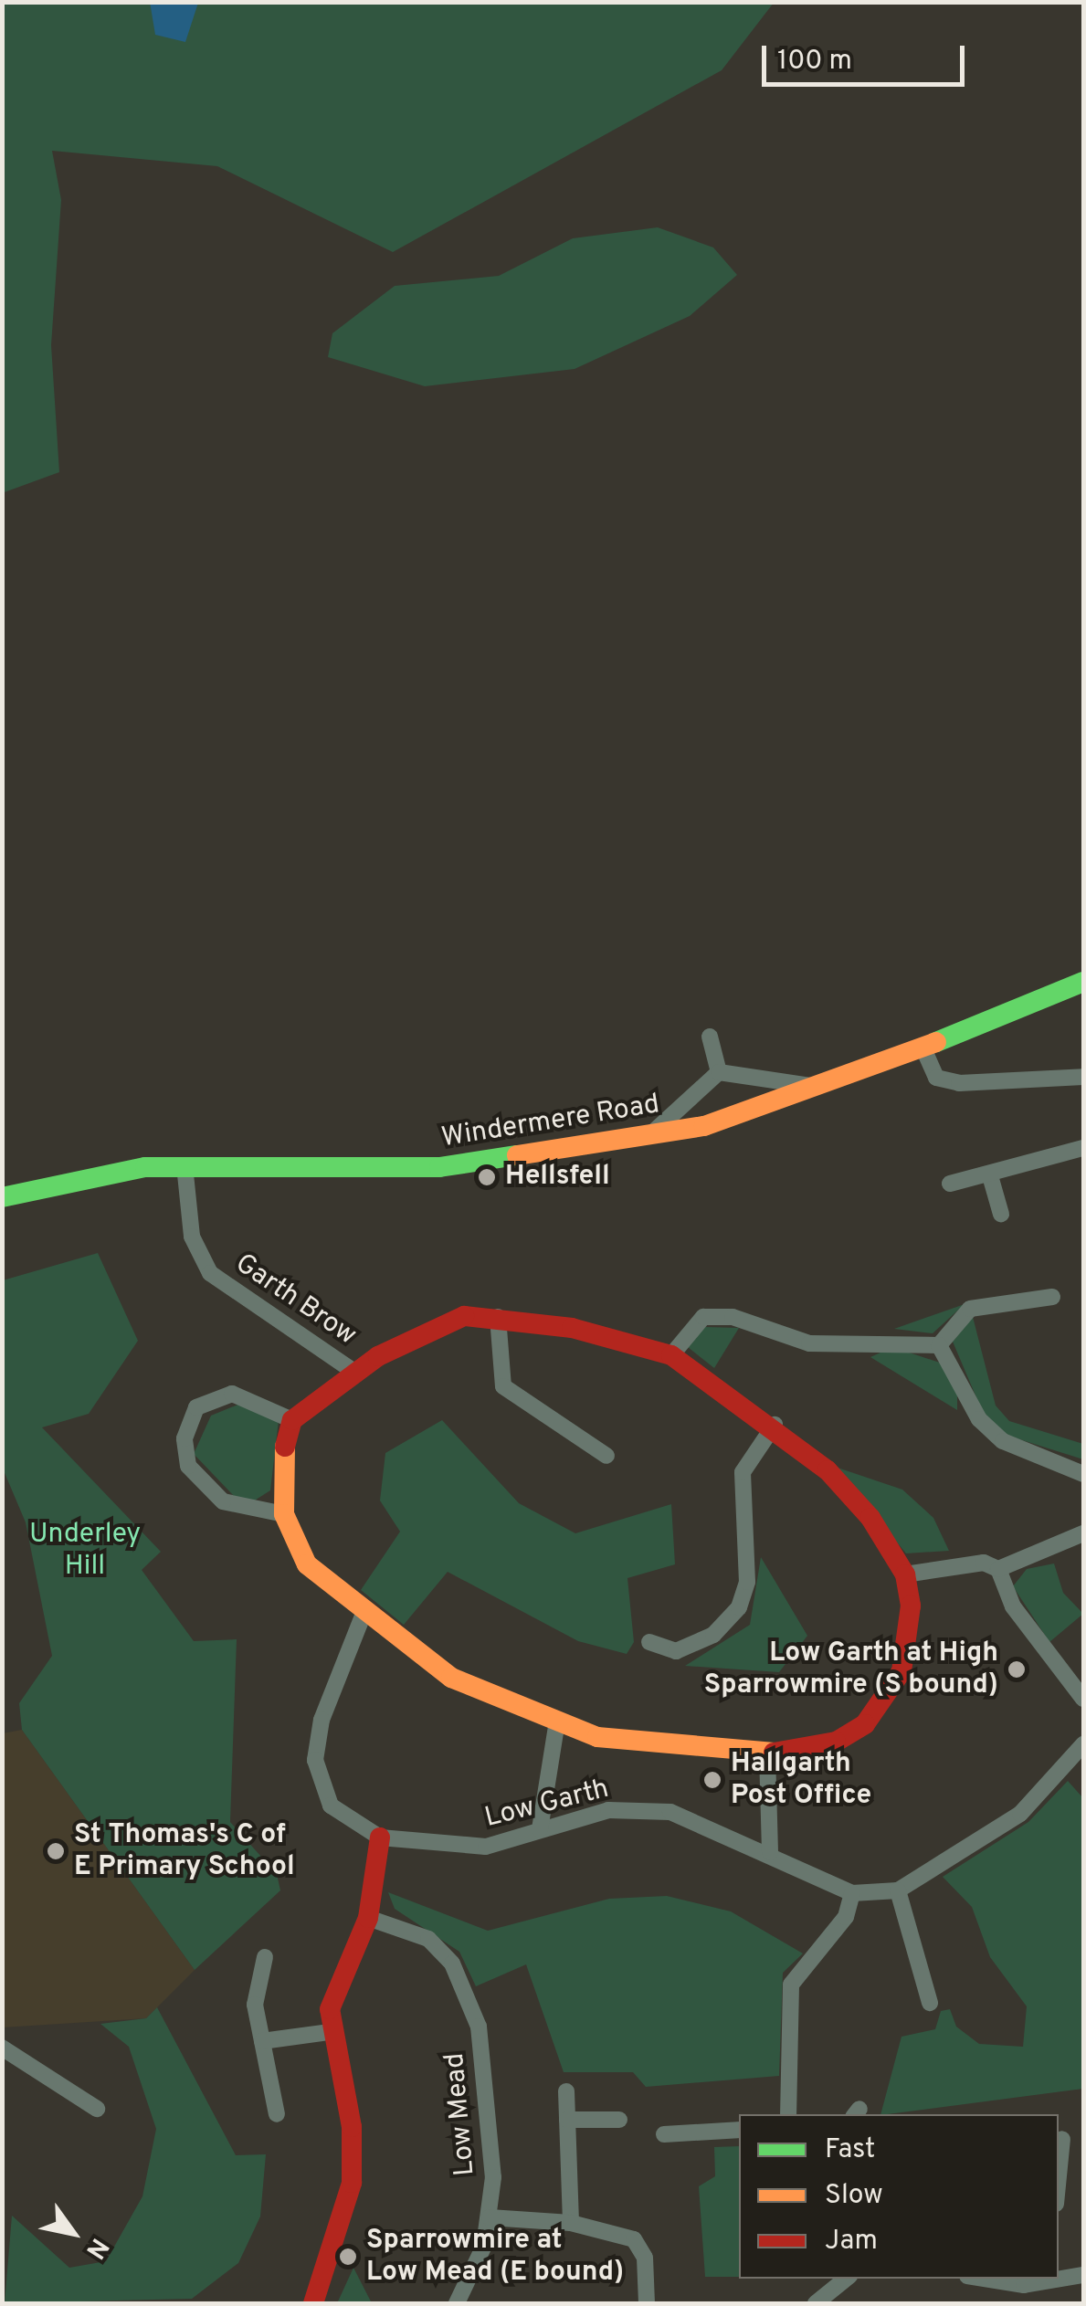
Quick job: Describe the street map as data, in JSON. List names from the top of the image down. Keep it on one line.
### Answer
{"streets":{"main road":["Windermere Road"],"street":["Garth Brow","Low Garth","Low Mead"]},"crossings":[["Windermere Road","Garth Brow"]],"parks":["Underley Hill"],"places":["Hellsfell","Low Garth at High Sparrowmire (S bound)","Hallgarth Post Office","St Thomas's C of E Primary School","Sparrowmire at Low Mead (E bound)"],"legend":["Fast","Slow","Jam"],"scale_bar":"100 m","north":"bottom right"}
